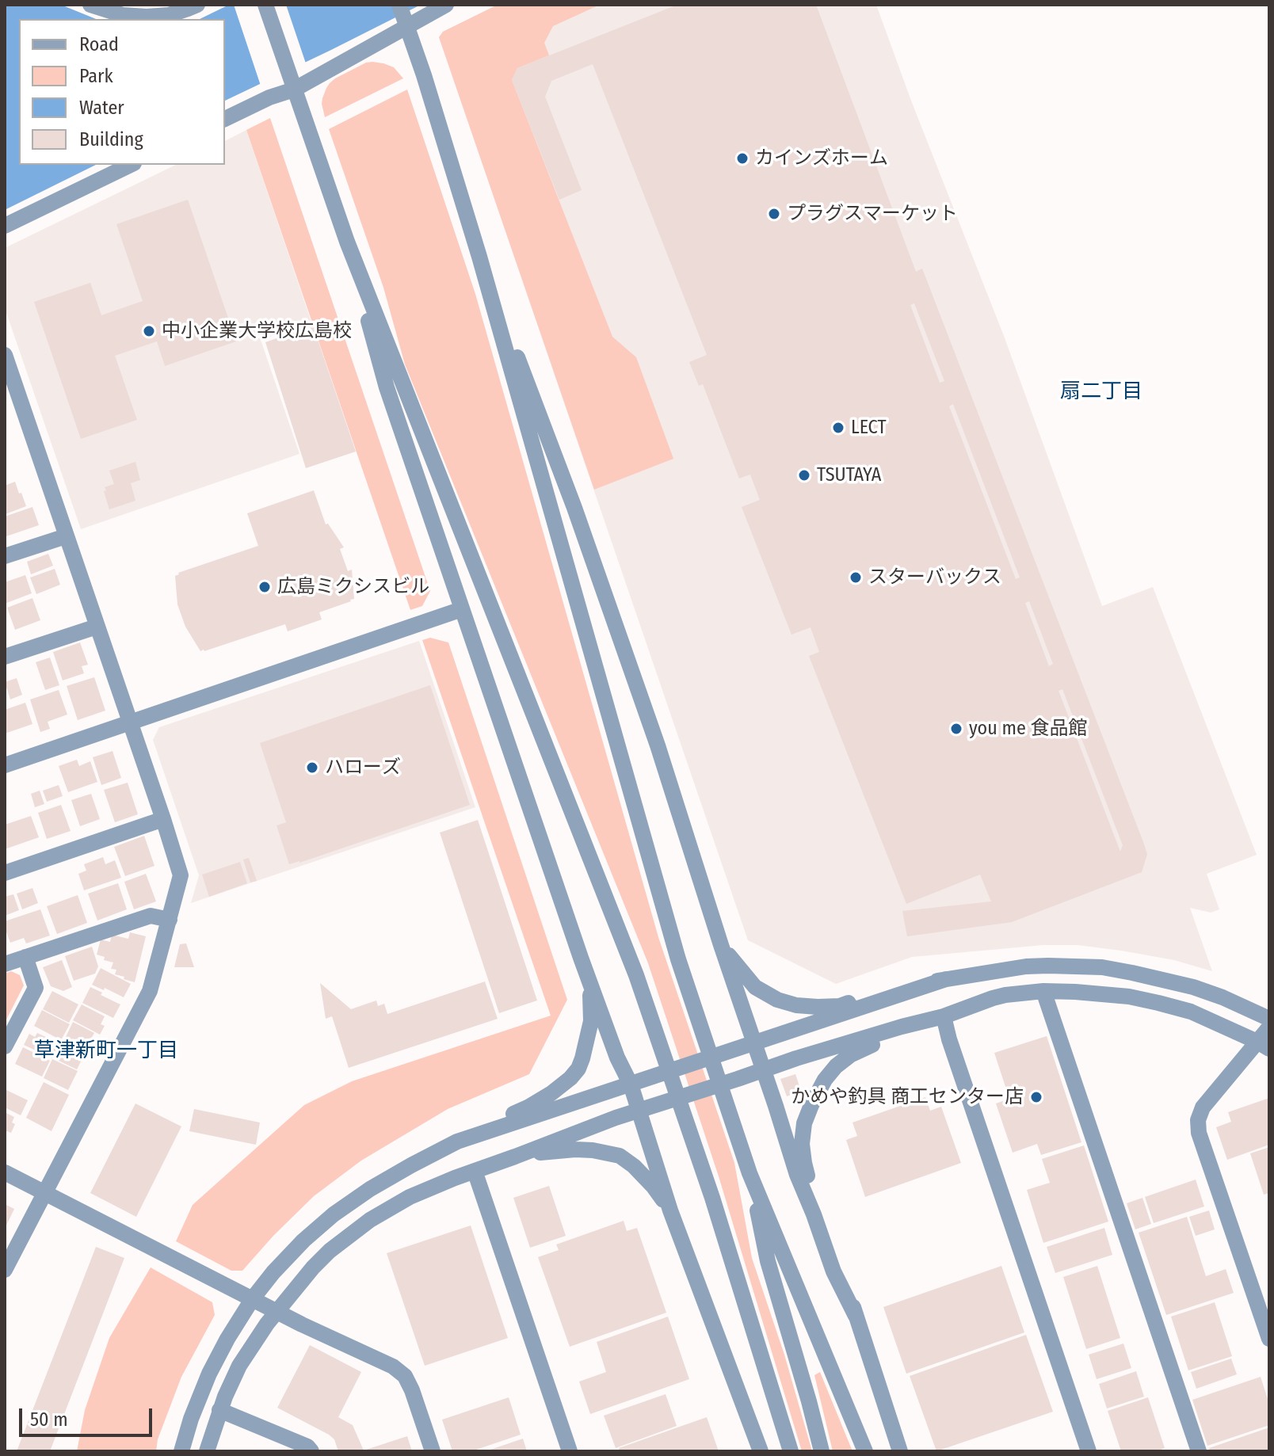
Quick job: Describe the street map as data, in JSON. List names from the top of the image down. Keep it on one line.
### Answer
{"districts":["扇二丁目","草津新町一丁目"],"places":["カインズホーム","プラグスマーケット","中小企業大学校広島校","LECT","TSUTAYA","スターバックス","広島ミクシスビル","you me 食品館","ハローズ","かめや釣具 商工センター店"],"legend":["Road","Park","Water","Building"],"scale_bar":"50 m"}
